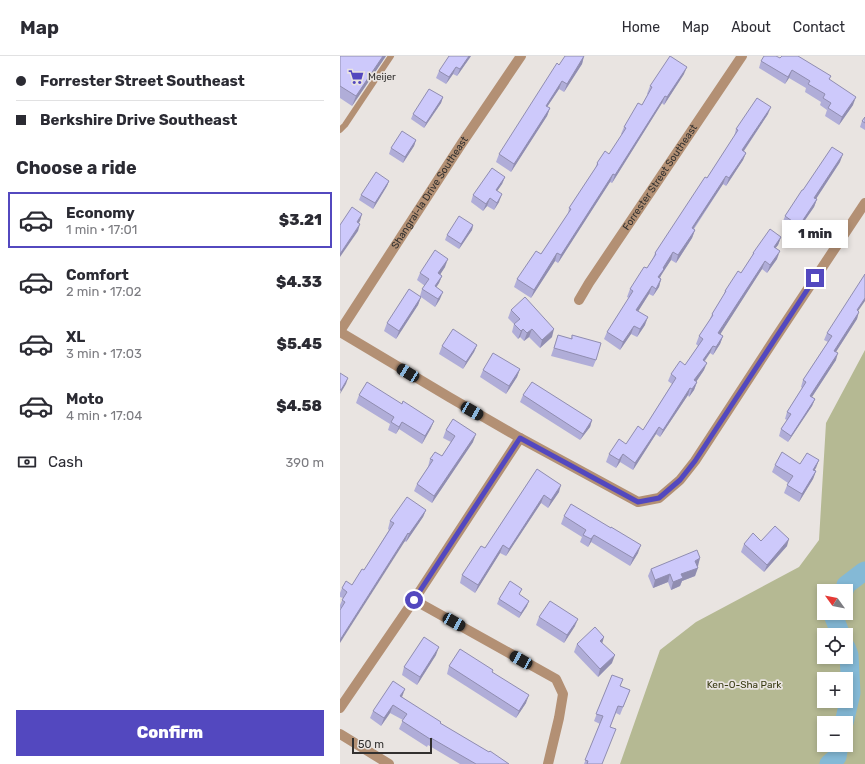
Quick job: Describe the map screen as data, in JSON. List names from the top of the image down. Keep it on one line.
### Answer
{"streets":{"street":["Forrester Street Southeast","Shangrai-la Drive Southeast"]},"parks":["Ken-O-Sha Park"],"places":{"supermarket":["Meijer"]},"scale_bar":"50 m","north":"top left","page":{"header":"Map","nav":["Home","Map","About","Contact"],"banner":["Forrester Street Southeast","Berkshire Drive Southeast"],"heading":"Choose a ride","list":[{"name":"Economy","note":"1 min · 17:01","value":"$3.21"},{"name":"Comfort","note":"2 min · 17:02","value":"$4.33"},{"name":"XL","note":"3 min · 17:03","value":"$5.45"},{"name":"Moto","note":"4 min · 17:04","value":"$4.58"}],"bubble":"1 min","pay":["Cash","390 m"],"map_buttons":["+","−"],"buttons":"Confirm","scale":"50 m"}}
